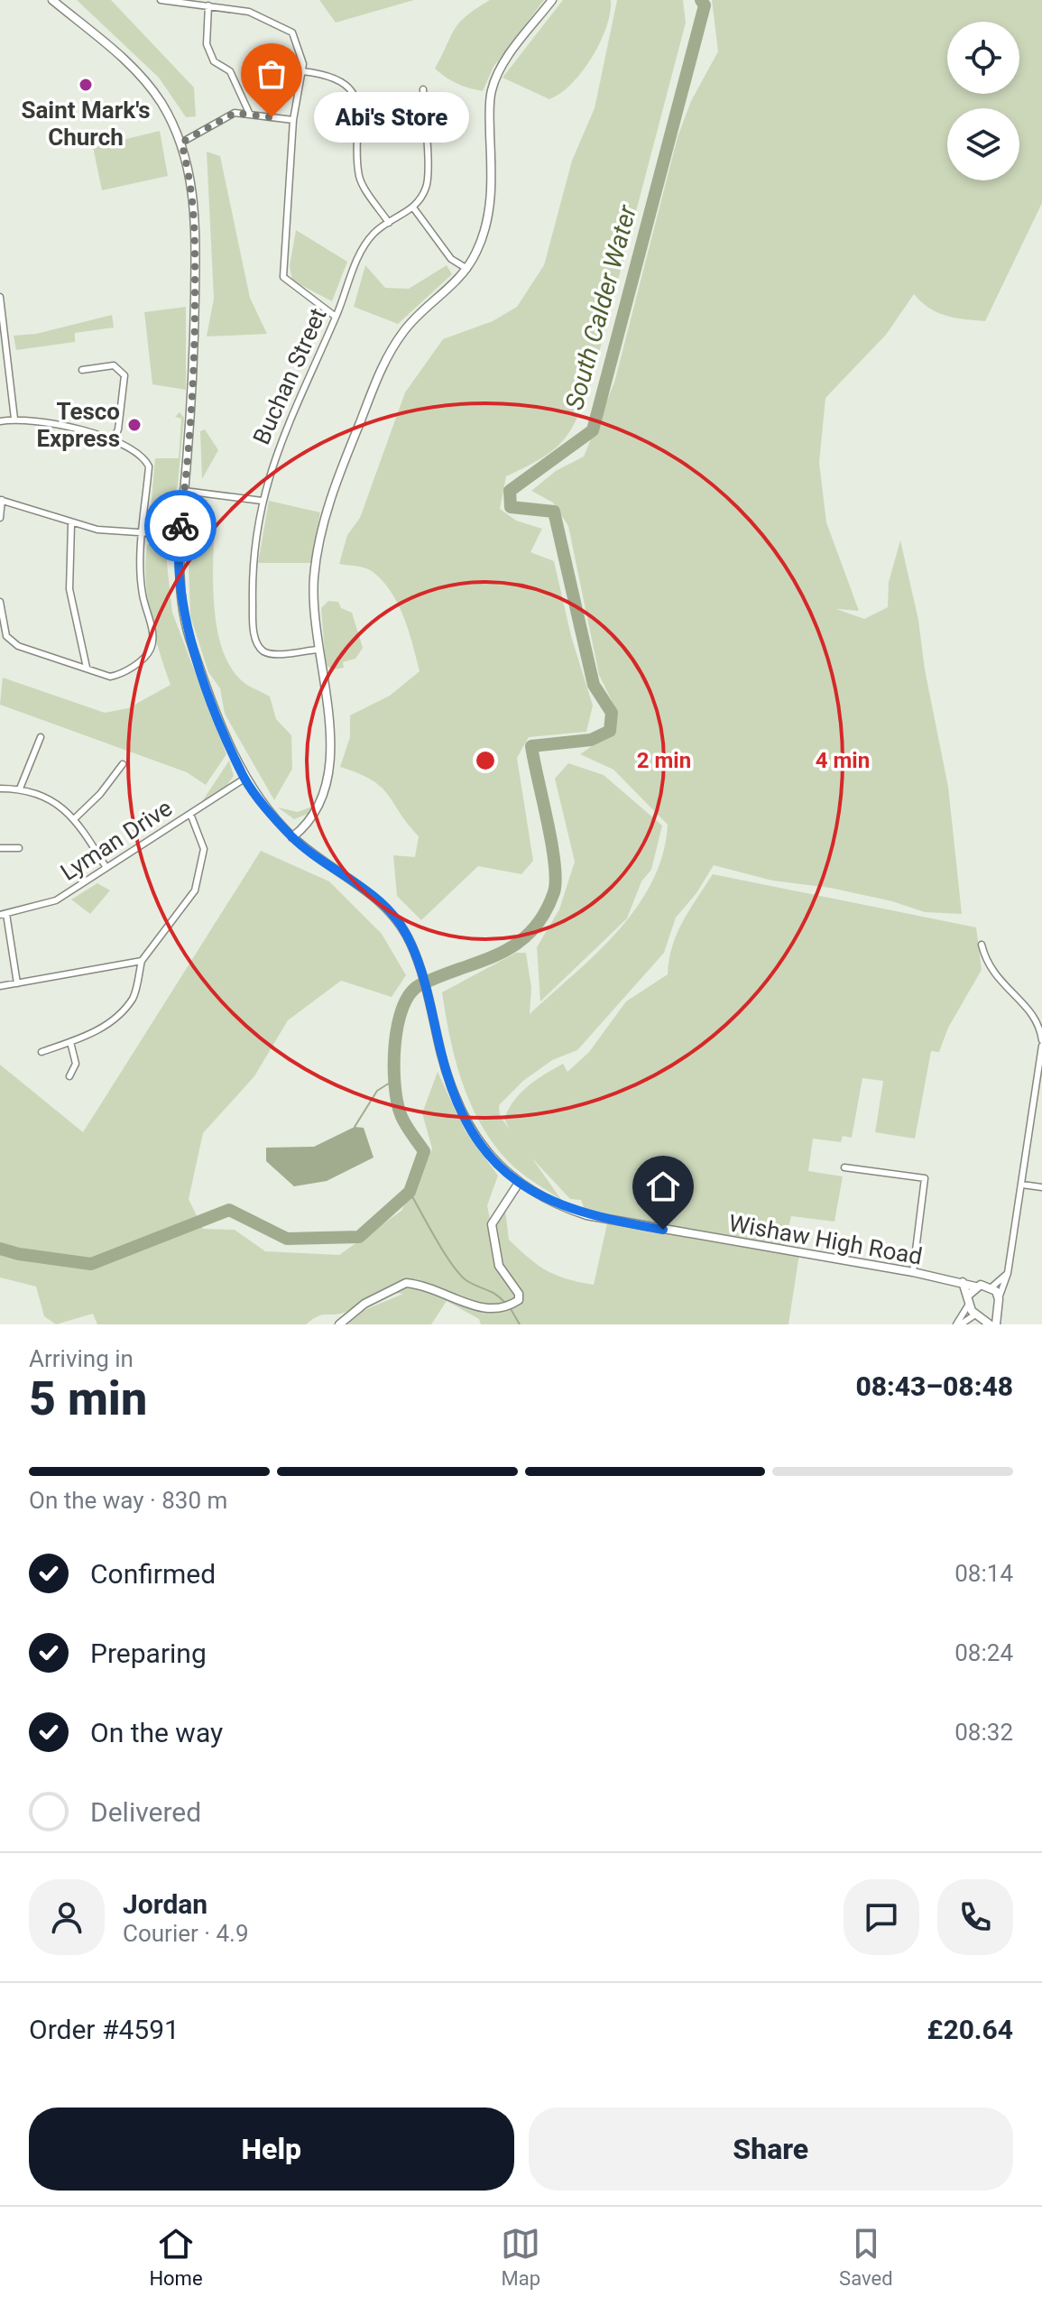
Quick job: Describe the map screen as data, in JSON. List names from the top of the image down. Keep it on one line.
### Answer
{"streets":{"street":["Buchan Street","Lyman Drive","Wishaw High Road"]},"crossings":[["Lyman Drive","Wishaw High Road"]],"water":["South Calder Water"],"places":["Saint Mark's Church","Abi's Store","Tesco Express"],"page":{"bubble":"Abi's Store","heading":["5 min","Arriving in","08:43–08:48"],"panel":["Jordan","Courier · 4.9","Order #4591","£20.64"],"bar":"On the way · 830 m","list":[["Confirmed","08:14"],["Preparing","08:24"],["On the way","08:32"],"Delivered"],"buttons":["Help","Share"],"tabs":["Home","Map","Saved"]},"rings":["2 min","4 min"]}
